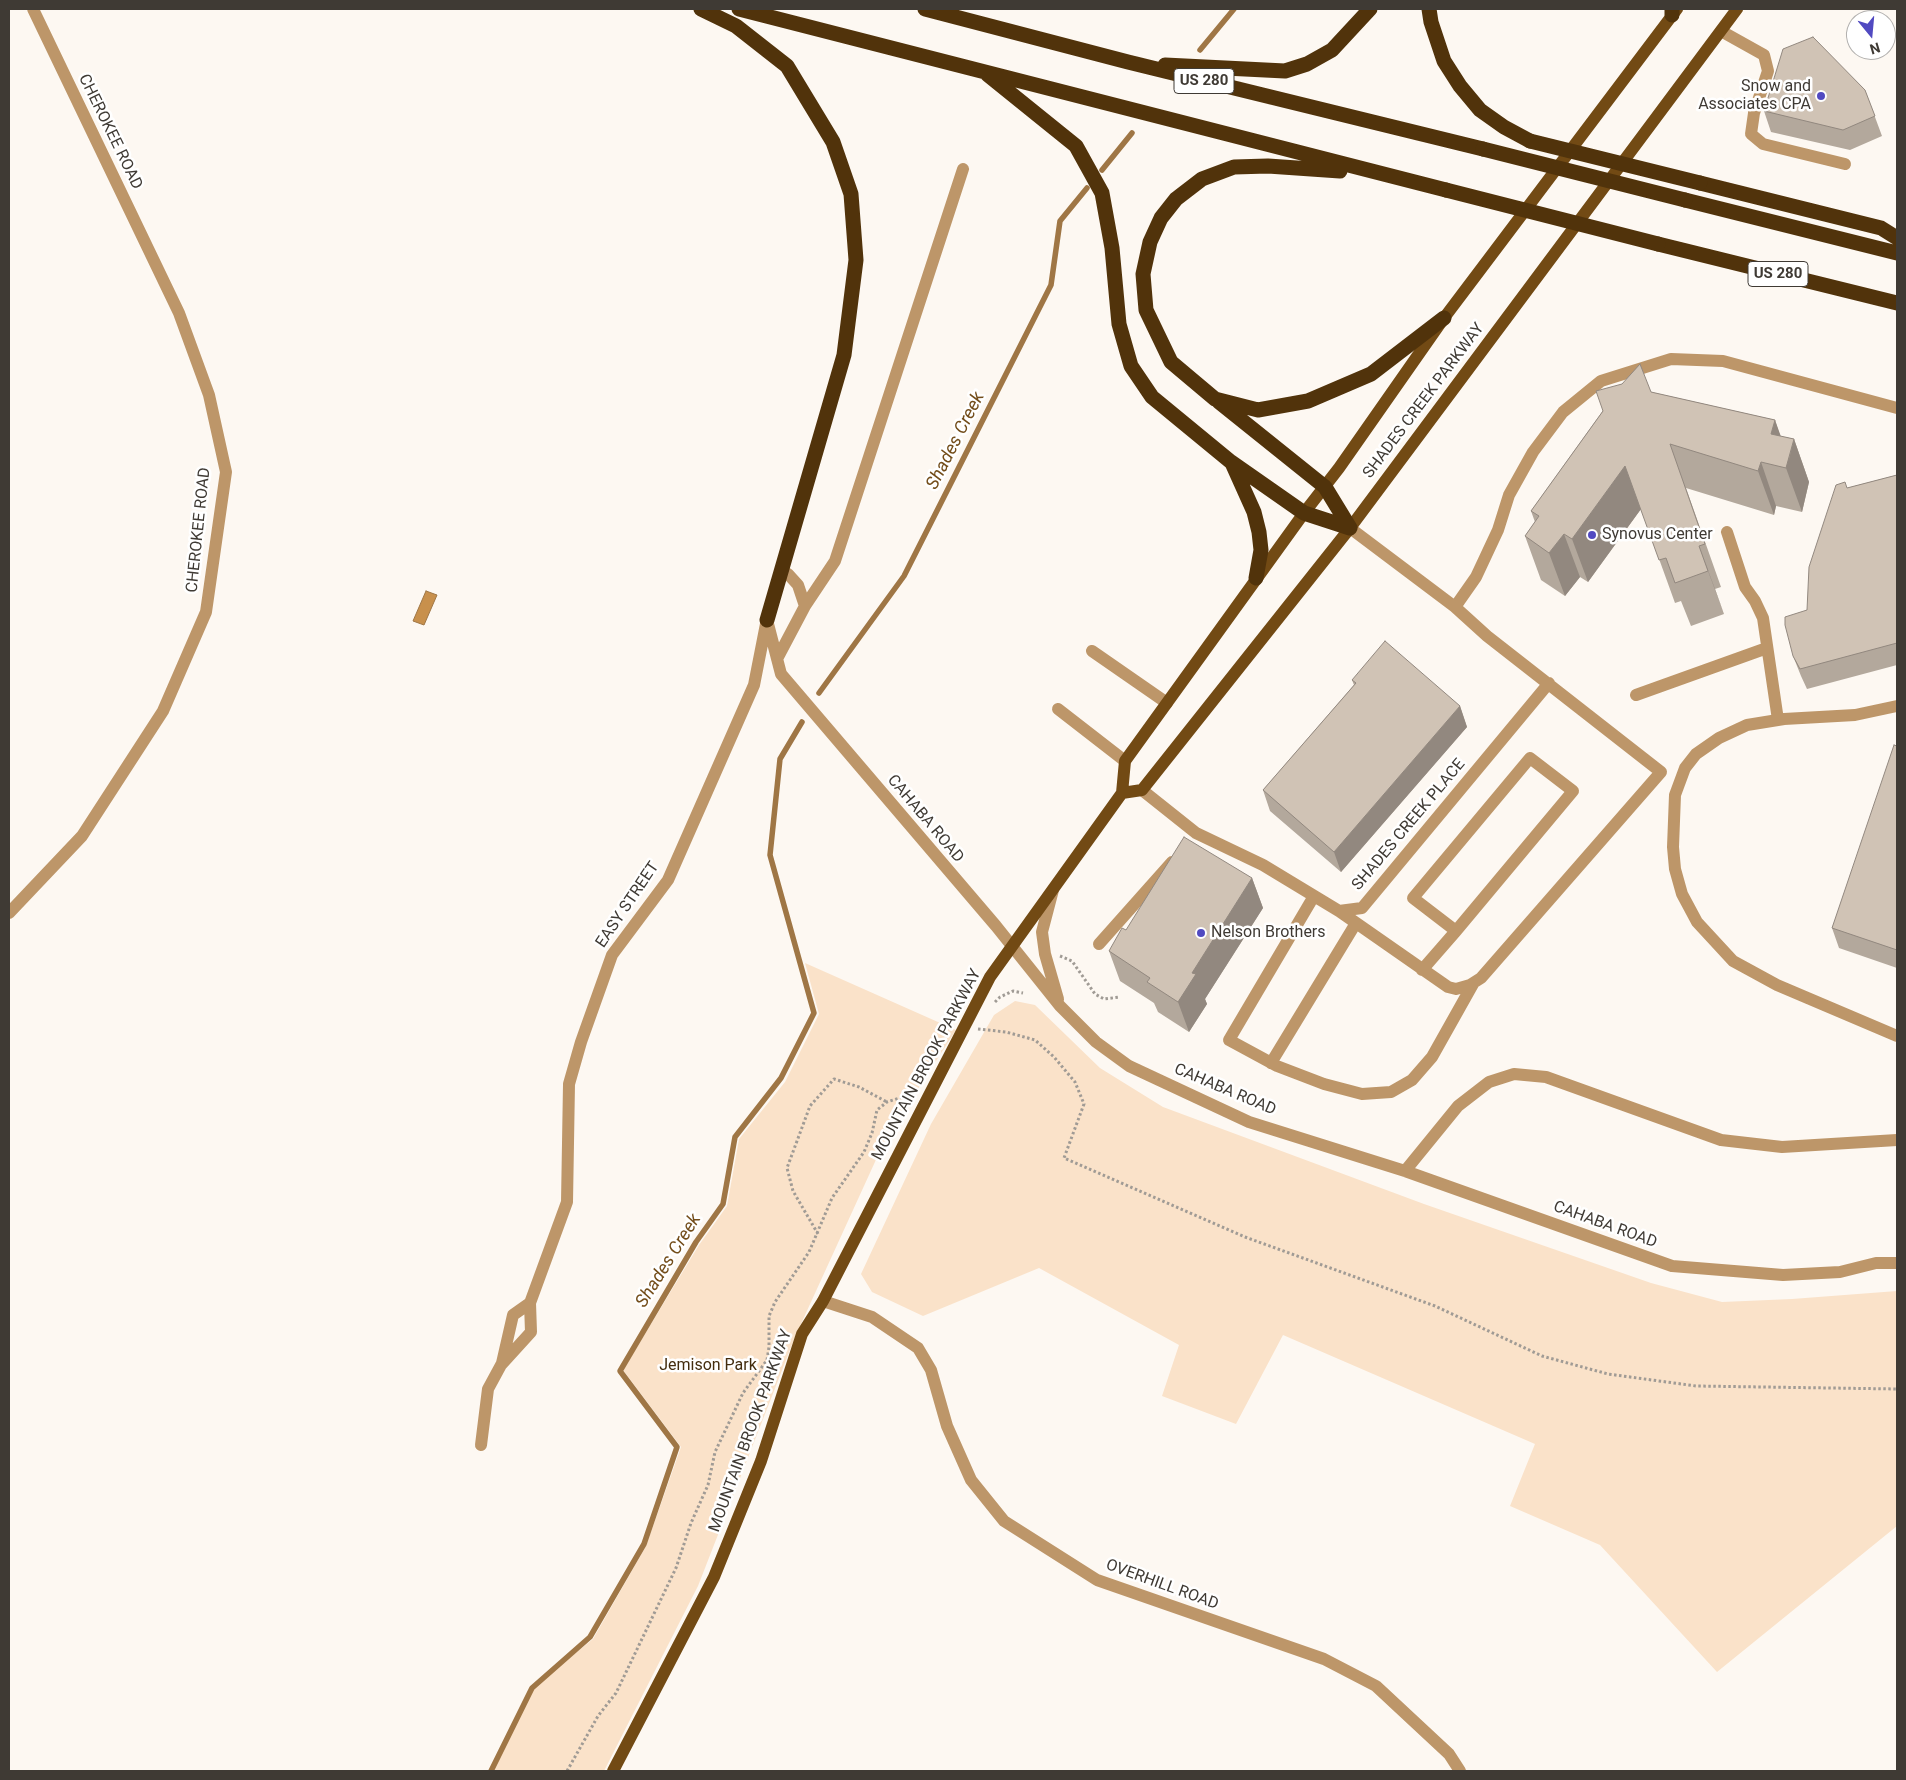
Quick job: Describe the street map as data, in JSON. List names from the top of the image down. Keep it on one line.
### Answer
{"streets":{"highway":["US 280"],"main road":["SHADES CREEK PARKWAY","MOUNTAIN BROOK PARKWAY"],"street":["CHEROKEE ROAD","CAHABA ROAD","SHADES CREEK PLACE","EASY STREET","OVERHILL ROAD"]},"crossings":[["CAHABA ROAD","EASY STREET"],["CAHABA ROAD","MOUNTAIN BROOK PARKWAY"],["MOUNTAIN BROOK PARKWAY","OVERHILL ROAD"]],"water":["Shades Creek"],"parks":["Jemison Park"],"places":["Snow and Associates CPA","Synovus Center","Nelson Brothers"],"north":"bottom"}
